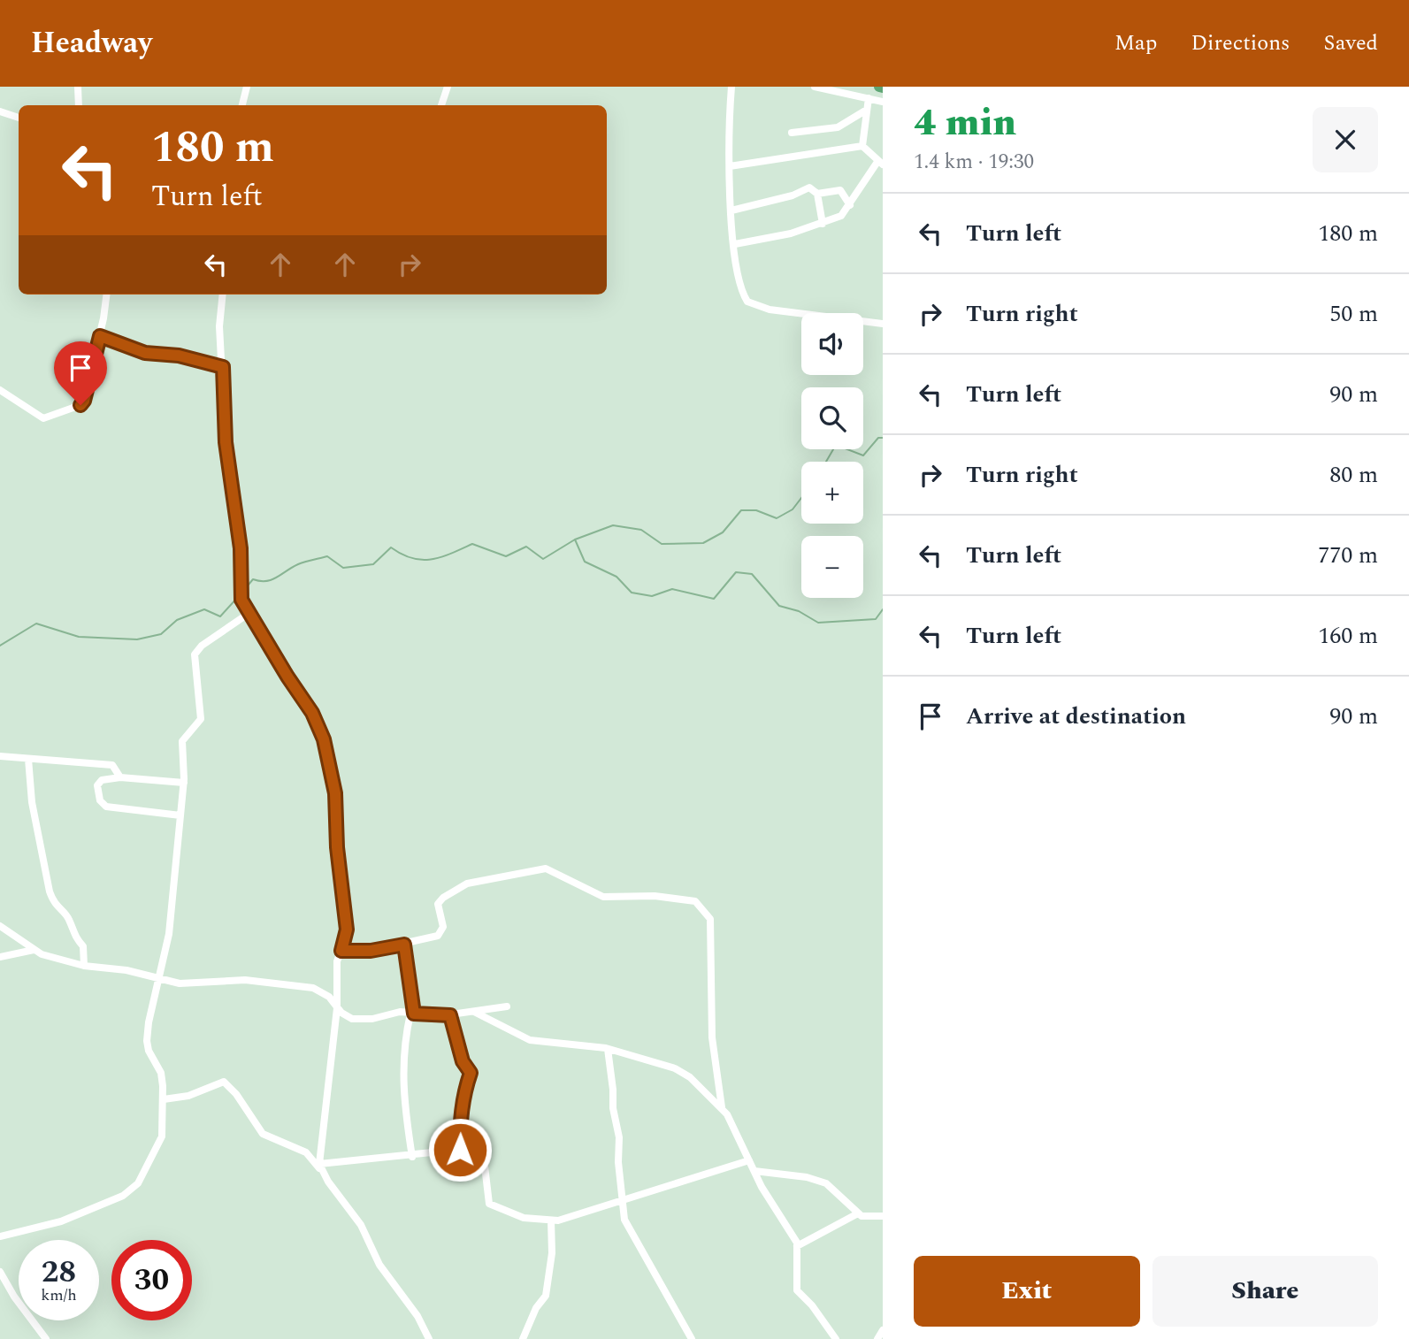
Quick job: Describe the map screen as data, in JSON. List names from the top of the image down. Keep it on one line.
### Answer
{"page":{"header":"Headway","nav":["Map","Directions","Saved"],"heading":["4 min","1.4 km · 19:30"],"turn":["180 m","Turn left"],"list":[{"name":"Turn left","value":"180 m"},{"name":"Turn right","value":"50 m"},{"name":"Turn left","value":"90 m"},{"name":"Turn right","value":"80 m"},{"name":"Turn left","value":"770 m"},{"name":"Turn left","value":"160 m"},{"name":"Arrive at destination","value":"90 m"}],"map_buttons":["+","−"],"speed":"28 km/h","limit":"30","buttons":["Exit","Share"]}}
